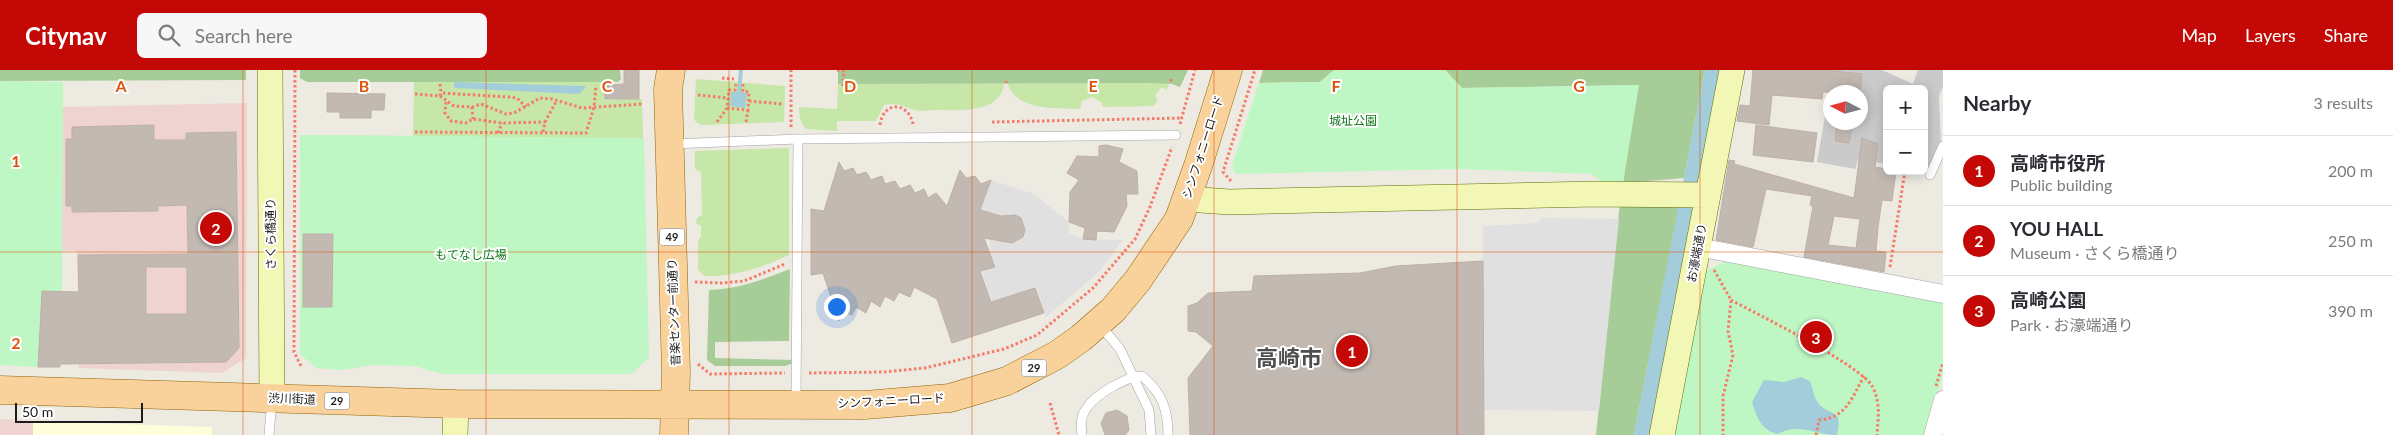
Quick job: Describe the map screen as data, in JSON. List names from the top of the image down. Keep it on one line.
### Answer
{"streets":{"main road":["シンフォニーロード","49","音楽センター前通り","29","渋川街道"],"street":["さくら橋通り","お濠端通り"]},"crossings":[["シンフォニーロード","音楽センター前通り"],["シンフォニーロード","渋川街道"],["さくら橋通り","渋川街道"],["音楽センター前通り","渋川街道"]],"districts":["高崎市"],"parks":["城址公園","もてなし広場"],"scale_bar":"50 m","north":"left","page":{"header":"Citynav","search":"Search here","nav":["Map","Layers","Share"],"heading":["Nearby","3 results"],"map_buttons":["+","−"],"list":[{"mark":"1","name":"高崎市役所","note":"Public building","value":"200 m"},{"mark":"2","name":"YOU HALL","note":"Museum · さくら橋通り","value":"250 m"},{"mark":"3","name":"高崎公園","note":"Park · お濠端通り","value":"390 m"}],"pins":["2","3","1"],"scale":"50 m"},"grid":{"columns":["A","B","C","D","E","F","G"],"rows":["1","2"]}}
